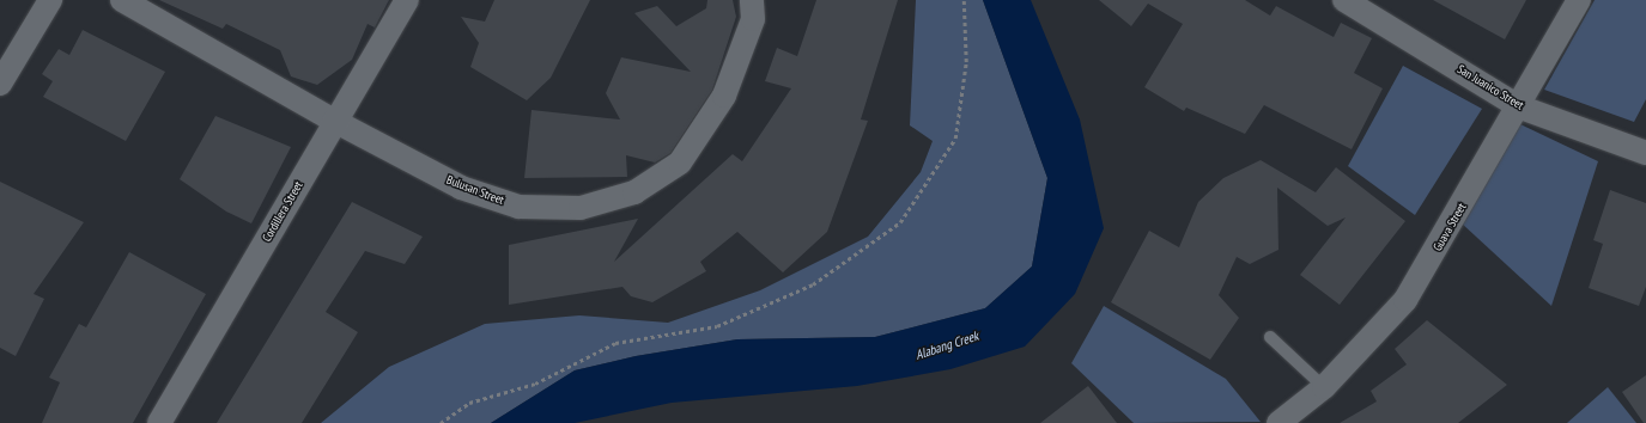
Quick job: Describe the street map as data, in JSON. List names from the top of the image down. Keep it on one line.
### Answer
{"streets":{"street":["San Juanico Street","Bulusan Street","Cordillera Street","Guava Street"]},"crossings":[["San Juanico Street","Guava Street"],["Bulusan Street","Cordillera Street"]],"water":["Alabang Creek"]}
